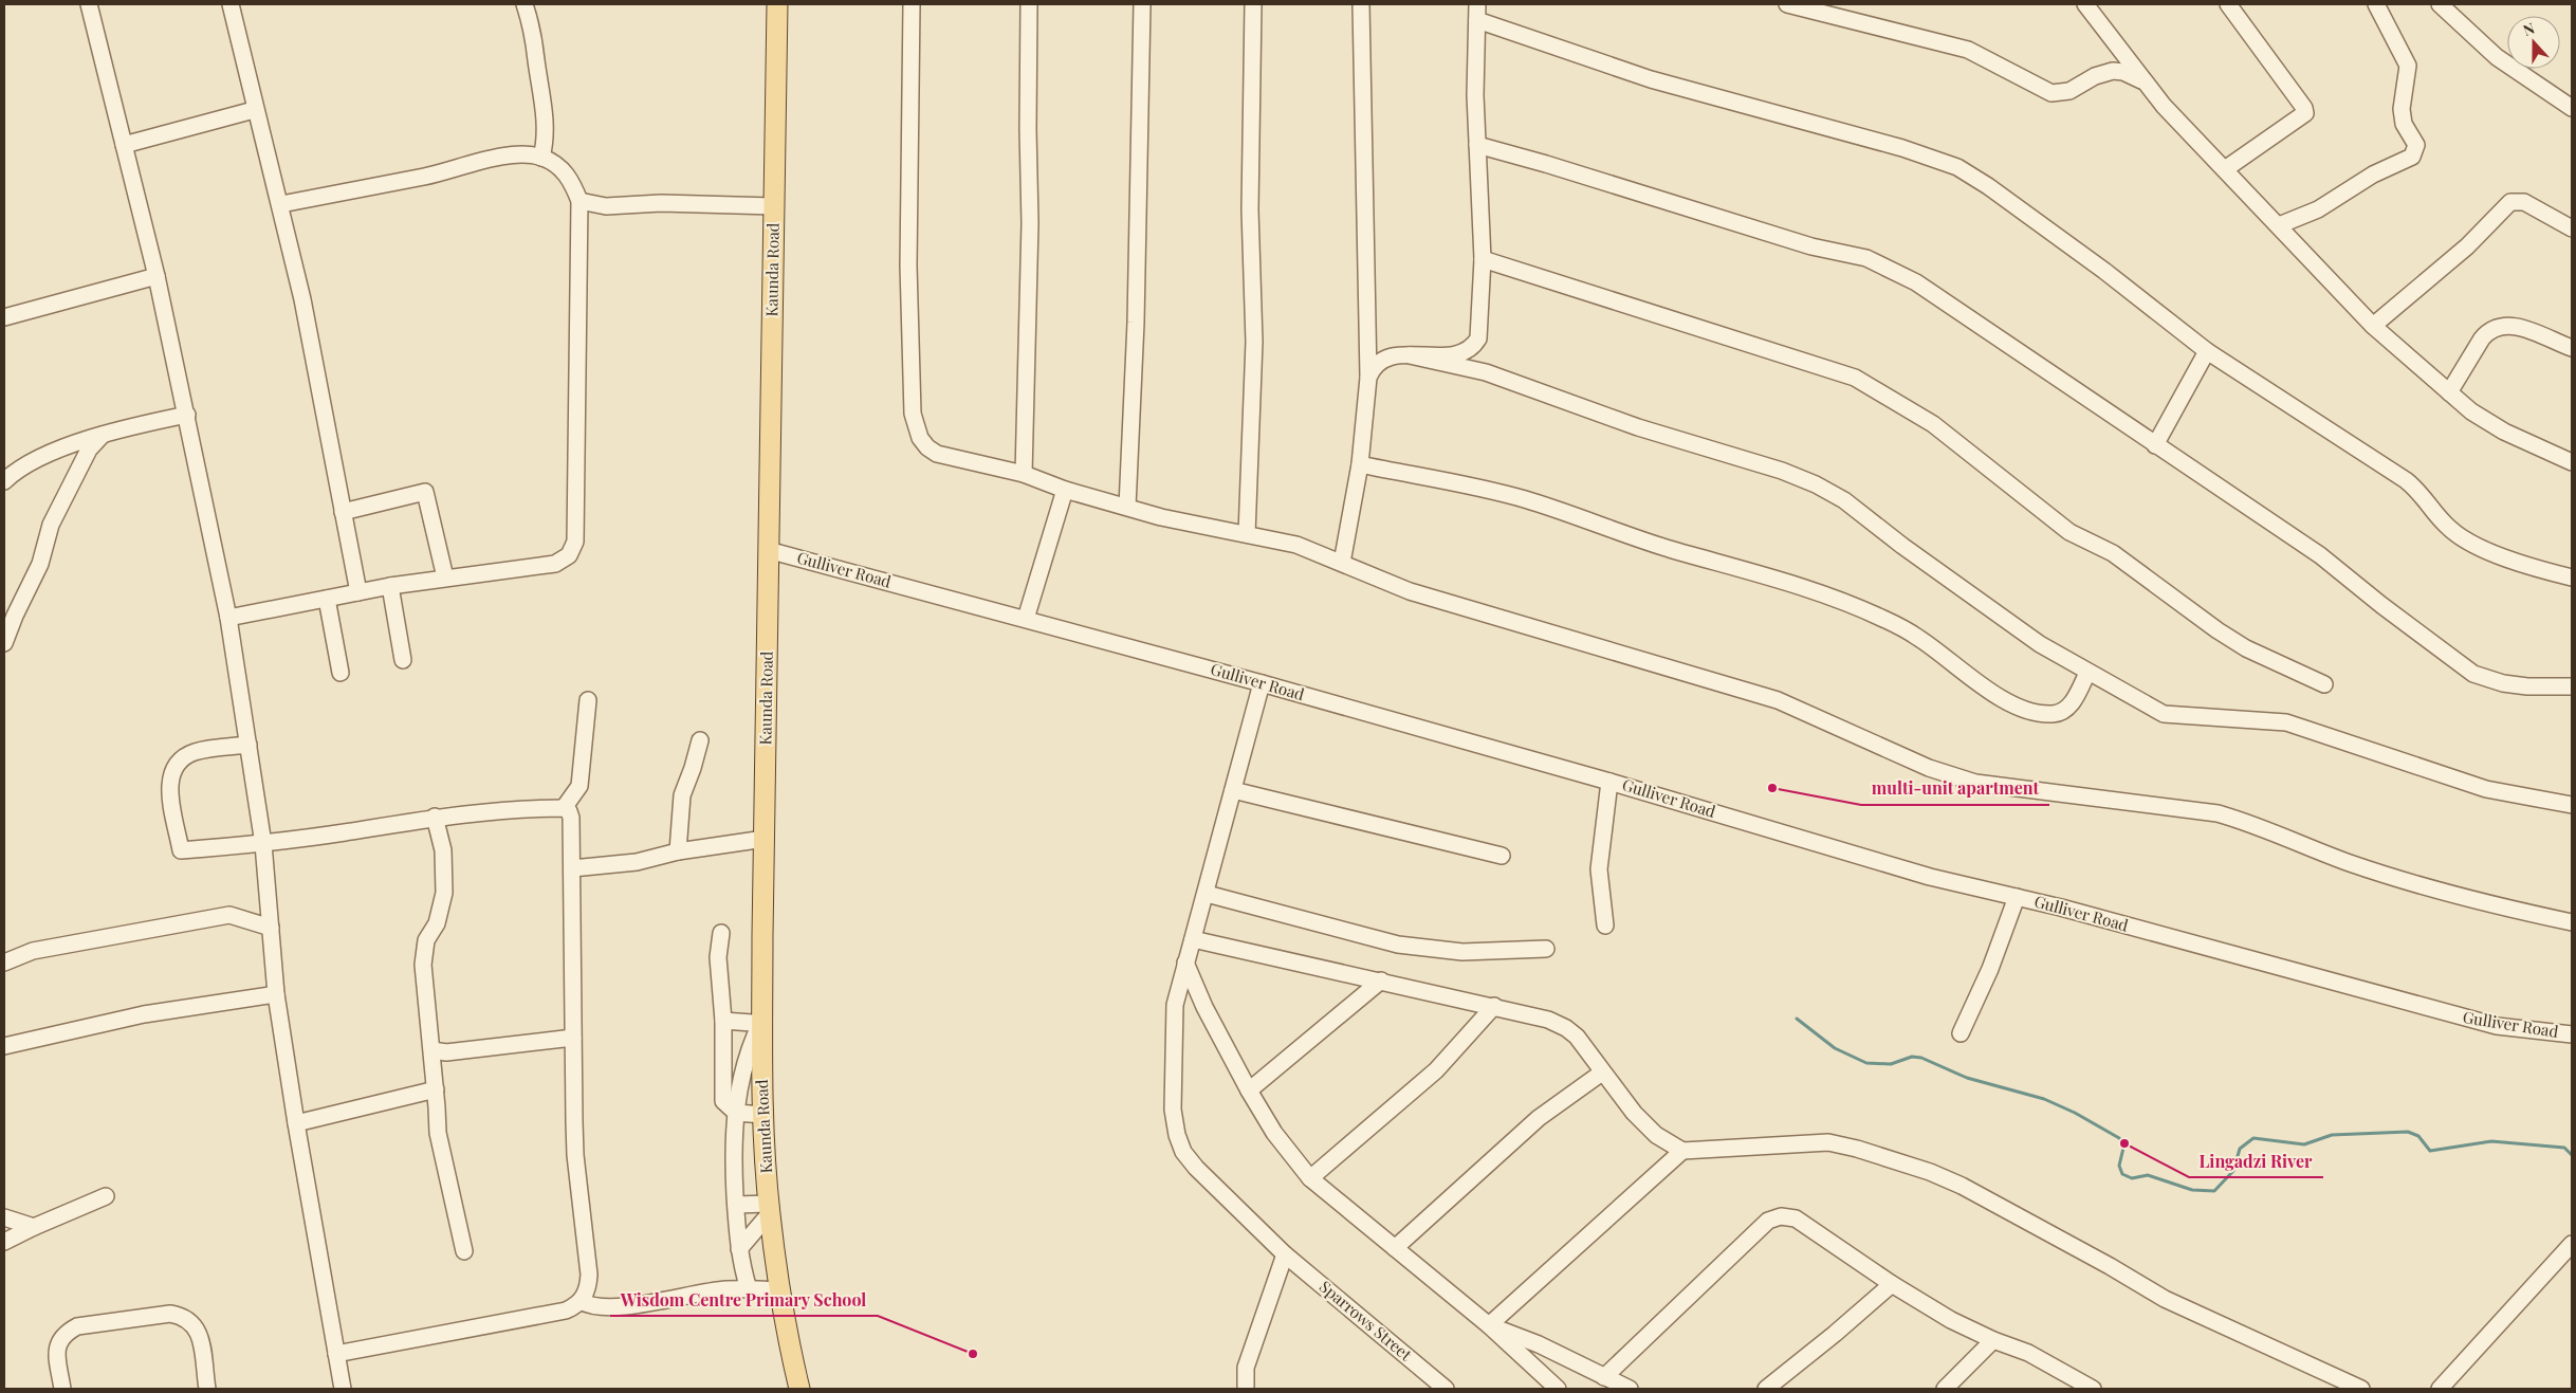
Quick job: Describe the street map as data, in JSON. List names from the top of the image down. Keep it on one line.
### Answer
{"streets":{"main road":["Kaunda Road"],"street":["Gulliver Road","Sparrows Street"]},"crossings":[["Kaunda Road","Gulliver Road"],["Gulliver Road","Sparrows Street"]],"places":["multi-unit apartment","Lingadzi River","Wisdom Centre Primary School"],"north":"top"}
